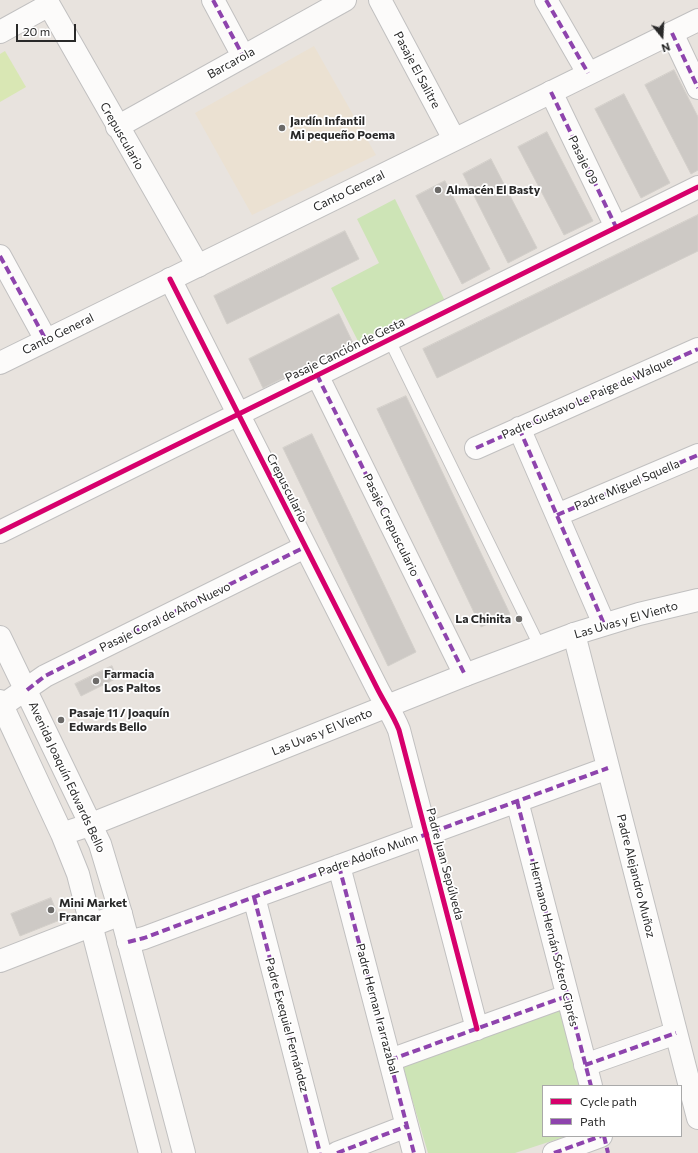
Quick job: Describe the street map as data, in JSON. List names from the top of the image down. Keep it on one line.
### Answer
{"streets":{"street":["Barcarola","Pasaje El Salitre","Crepusculario","Pasaje 09","Canto General","Pasaje Canción de Gesta","Padre Gustavo Le Paige de Walque","Padre Miguel Squella","Pasaje Crepusculario","Pasaje Coral de Año Nuevo","Las Uvas y El Viento","Avenida Joaquín Edwards Bello","Padre Adolfo Muhn","Padre Juan Sepúlveda","Padre Alejandro Muñoz","Hermano Hernán Sótero Ciprés","Padre Hernan Irarrazabal","Padre Exequiel Fernández"]},"crossings":[["Barcarola","Crepusculario"],["Pasaje El Salitre","Canto General"],["Crepusculario","Canto General"],["Crepusculario","Pasaje Canción de Gesta"],["Crepusculario","Pasaje Coral de Año Nuevo"],["Crepusculario","Las Uvas y El Viento"],["Crepusculario","Padre Juan Sepúlveda"],["Pasaje 09","Canto General"],["Pasaje 09","Pasaje Canción de Gesta"],["Pasaje Canción de Gesta","Pasaje Crepusculario"],["Pasaje Crepusculario","Las Uvas y El Viento"],["Pasaje Coral de Año Nuevo","Avenida Joaquín Edwards Bello"],["Las Uvas y El Viento","Avenida Joaquín Edwards Bello"],["Las Uvas y El Viento","Padre Juan Sepúlveda"],["Las Uvas y El Viento","Padre Alejandro Muñoz"],["Avenida Joaquín Edwards Bello","Padre Adolfo Muhn"],["Padre Adolfo Muhn","Padre Juan Sepúlveda"],["Padre Adolfo Muhn","Padre Alejandro Muñoz"],["Padre Adolfo Muhn","Hermano Hernán Sótero Ciprés"],["Padre Adolfo Muhn","Padre Hernan Irarrazabal"],["Padre Adolfo Muhn","Padre Exequiel Fernández"]],"places":["Jardín Infantil Mi pequeño Poema","Almacén El Basty","La Chinita","Farmacia Los Paltos","Pasaje 11 / Joaquín Edwards Bello","Mini Market Francar"],"legend":["Cycle path","Path"],"scale_bar":"20 m","north":"bottom"}
